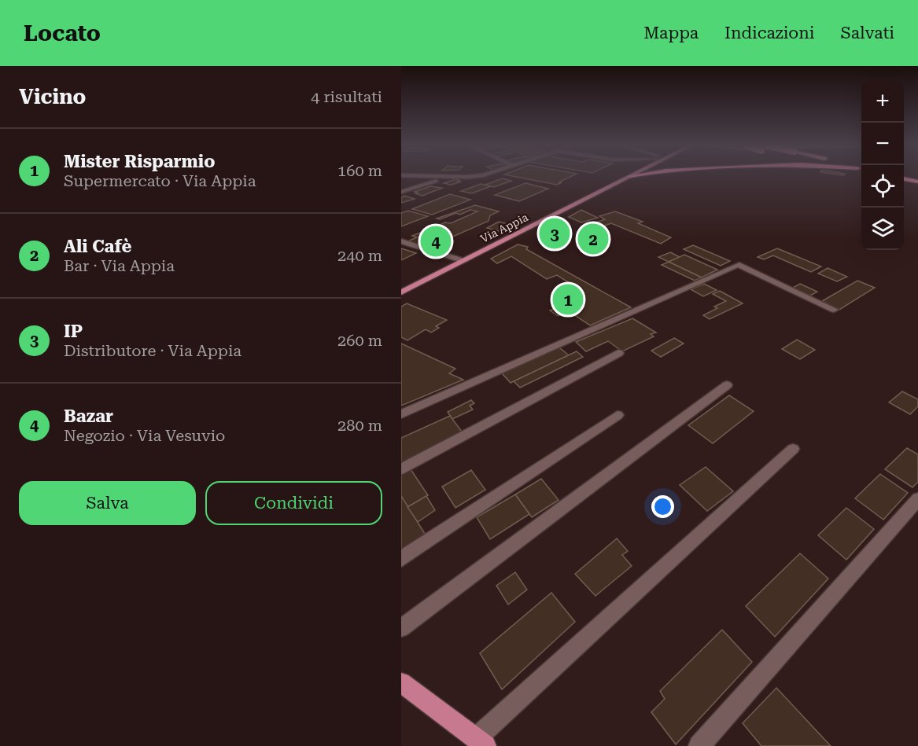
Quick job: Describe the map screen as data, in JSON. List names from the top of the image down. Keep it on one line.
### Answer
{"streets":{"main road":["Via Appia"]},"page":{"header":"Locato","nav":["Mappa","Indicazioni","Salvati"],"heading":["Vicino","4 risultati"],"map_buttons":["+","−"],"list":[{"mark":"1","name":"Mister Risparmio","note":"Supermercato · Via Appia","value":"160 m"},{"mark":"2","name":"Ali Cafè","note":"Bar · Via Appia","value":"240 m"},{"mark":"3","name":"IP","note":"Distributore · Via Appia","value":"260 m"},{"mark":"4","name":"Bazar","note":"Negozio · Via Vesuvio","value":"280 m"}],"pins":["3","2","4","1"],"buttons":["Salva","Condividi"]}}
